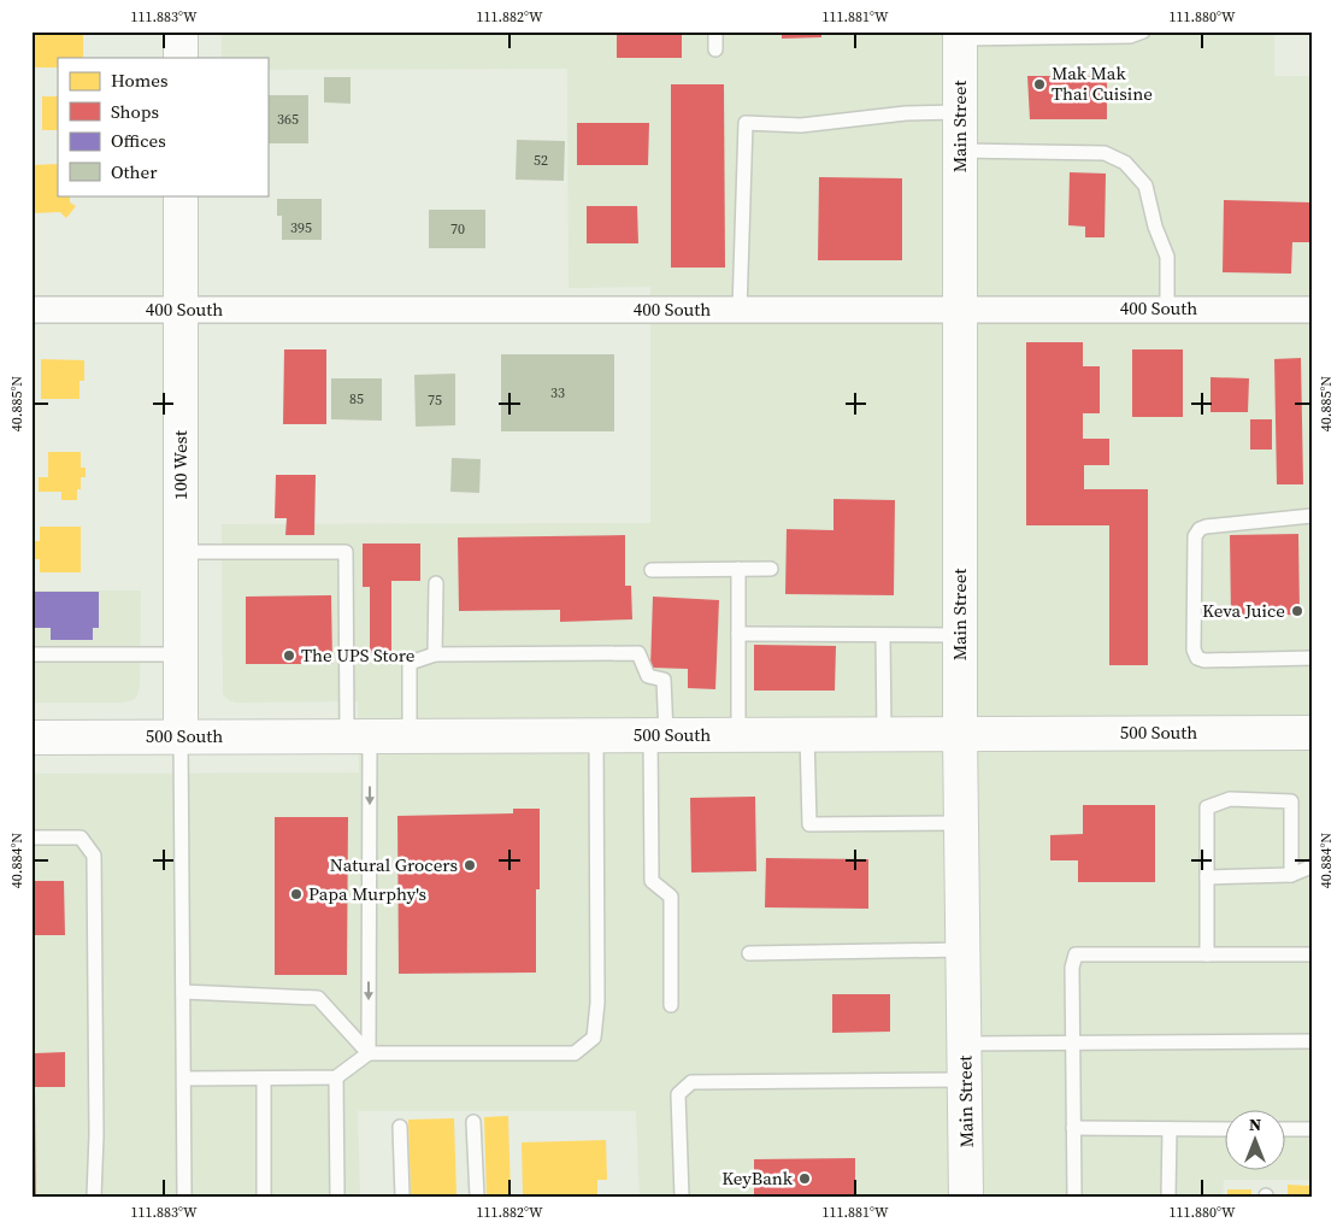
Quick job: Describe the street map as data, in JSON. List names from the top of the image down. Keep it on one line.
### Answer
{"streets":{"street":["Main Street","400 South","100 West","500 South"]},"crossings":[["Main Street","400 South"],["Main Street","500 South"],["400 South","100 West"],["100 West","500 South"]],"places":["Mak Mak Thai Cuisine","Keva Juice","The UPS Store","Natural Grocers","Papa Murphy's","KeyBank"],"house_numbers":["365","52","395","70","33","85","75"],"legend":["Homes","Shops","Offices","Other"],"north":"top","coordinates":["111.883°W","111.882°W","111.881°W","111.880°W","40.885°N","40.884°N"]}
